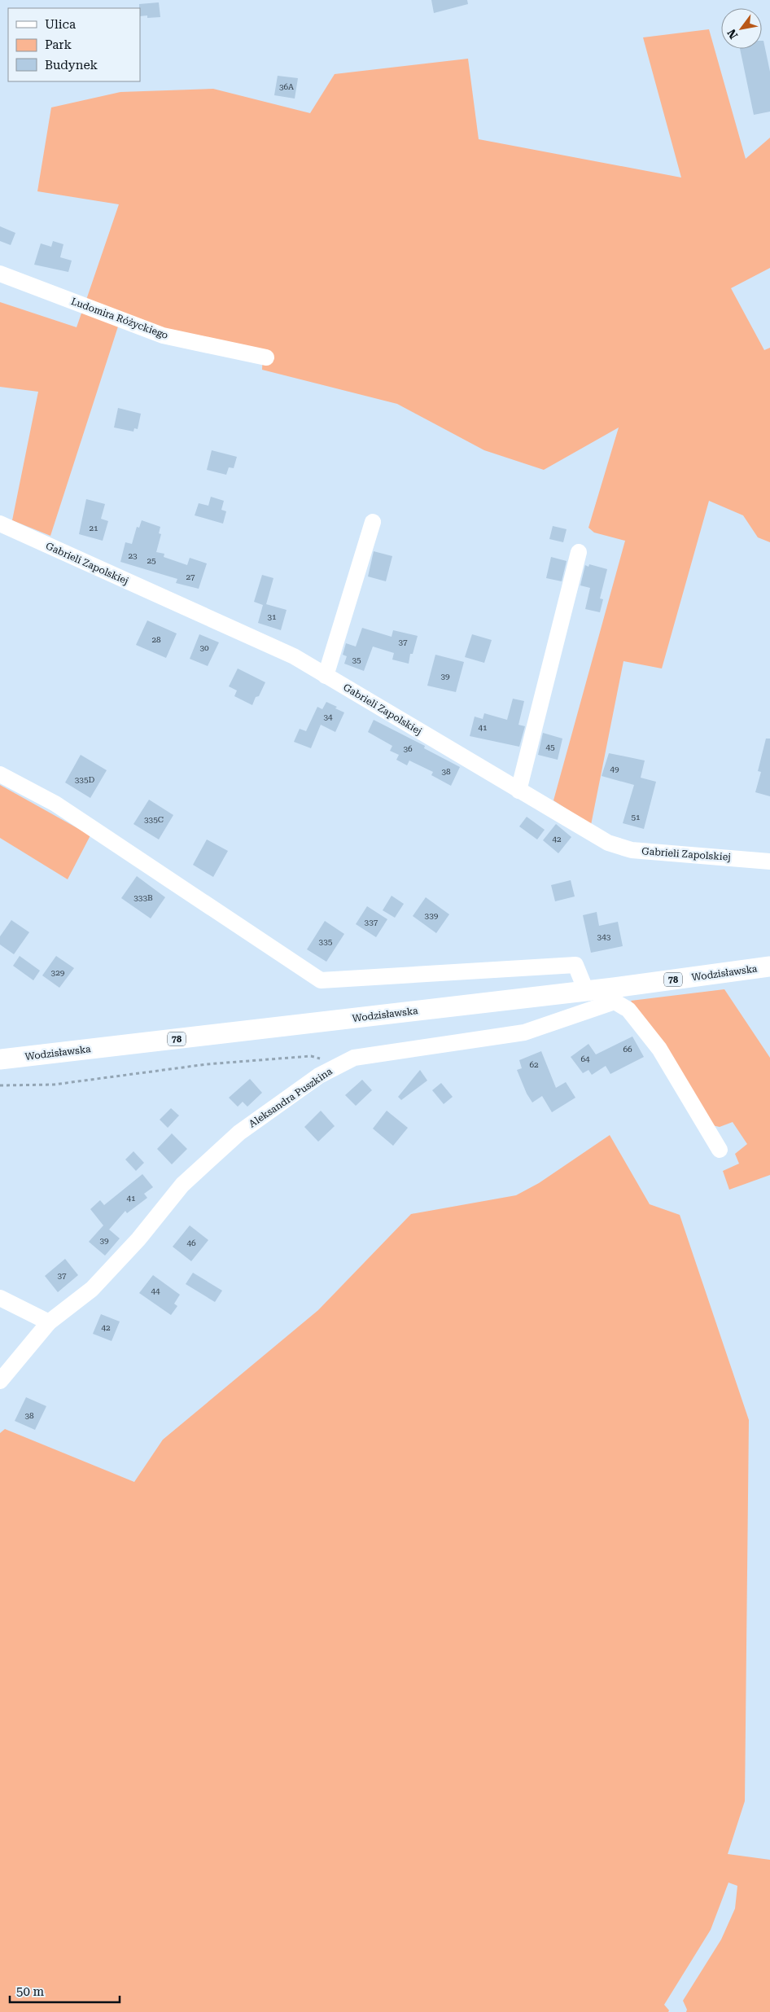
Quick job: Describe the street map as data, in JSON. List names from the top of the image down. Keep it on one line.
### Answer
{"streets":{"main road":["Wodzisławska","78"],"street":["Ludomira Różyckiego","Gabrieli Zapolskiej","Aleksandra Puszkina"]},"crossings":[["Wodzisławska","Aleksandra Puszkina"]],"house_numbers":["36A","21","23","25","27","31","28","37","30","35","39","34","41","45","36","49","38","335D","51","335C","42","333B","339","337","343","335","329","66","64","62","41","39","46","37","44","42","38"],"legend":["Ulica","Park","Budynek"],"scale_bar":"50 m","north":"bottom left"}
